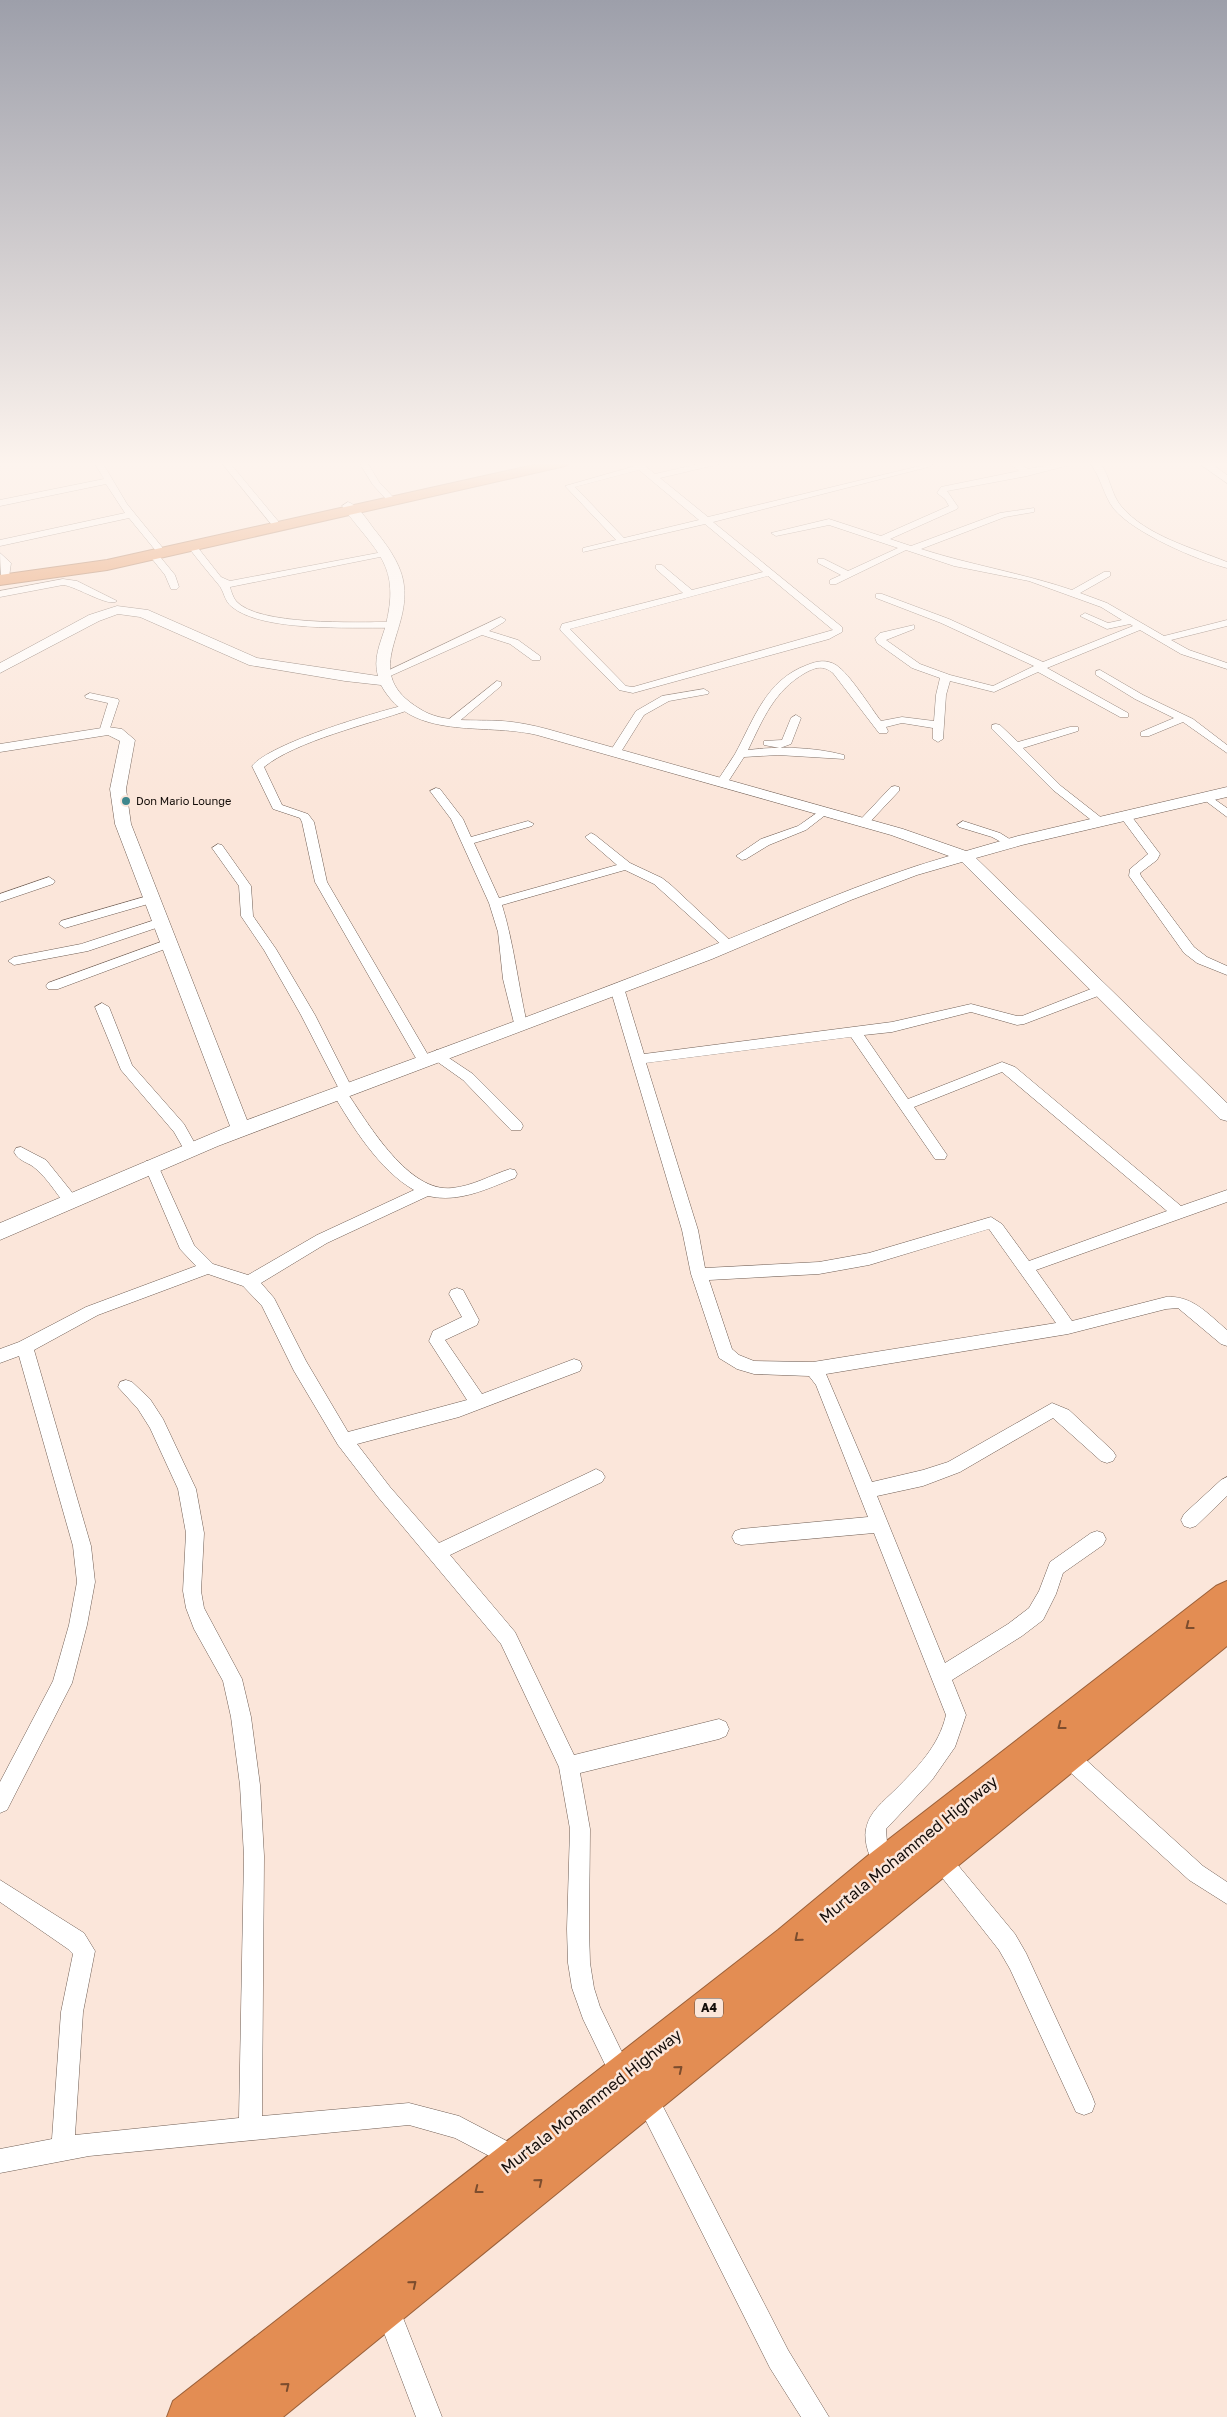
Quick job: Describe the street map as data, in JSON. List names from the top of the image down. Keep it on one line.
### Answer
{"streets":{"highway":["Murtala Mohammed Highway","A4"]},"places":["Don Mario Lounge"]}
